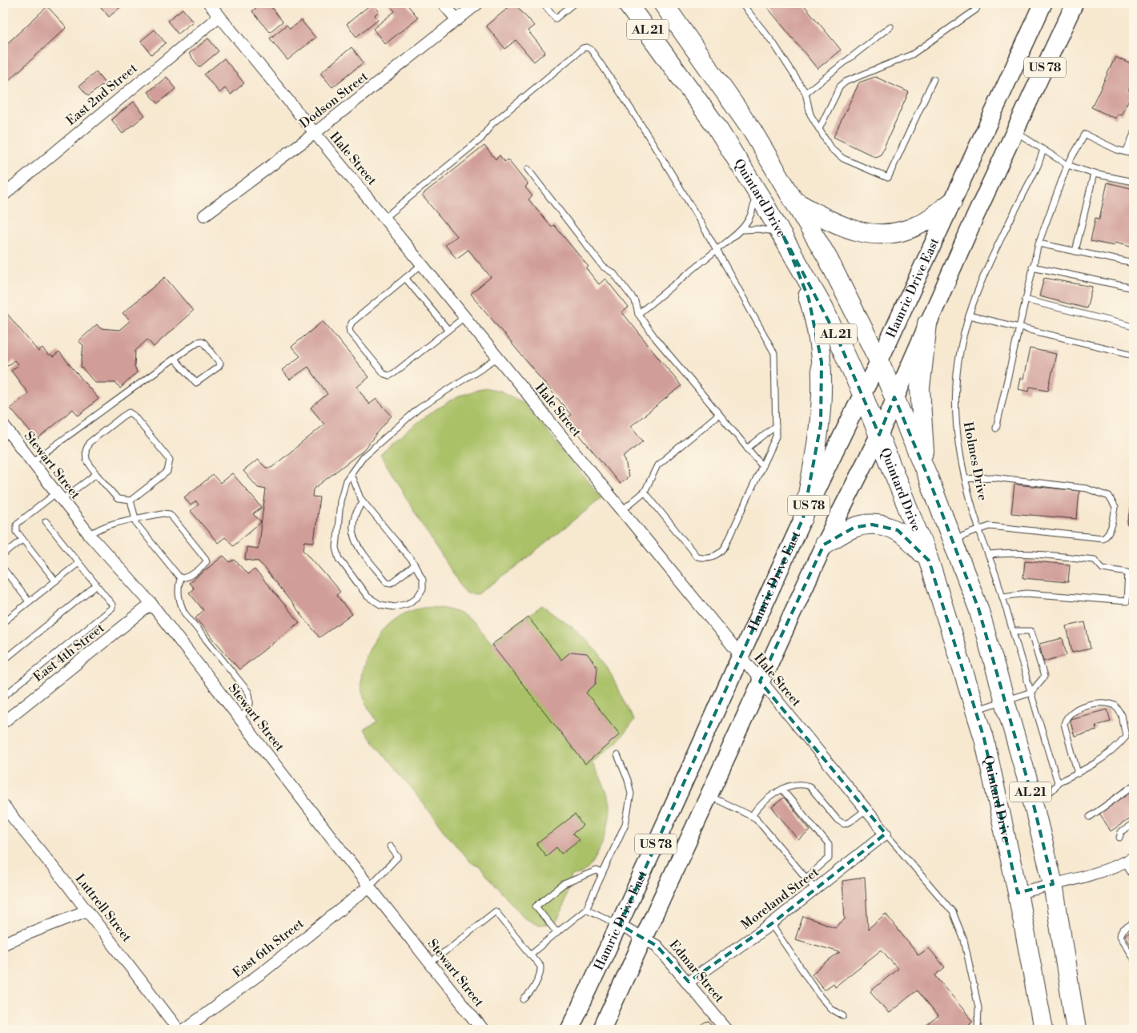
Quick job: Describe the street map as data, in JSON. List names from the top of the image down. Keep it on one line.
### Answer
{"streets":{"highway":["AL 21","Quintard Drive"],"main road":["US 78","Hamric Drive East"],"street":["East 2nd Street","Dodson Street","Hale Street","Stewart Street","East 4th Street","Moreland Street","Luttrell Street","East 6th Street","Edmar Street"],"lane":["Holmes Drive"]},"crossings":[["AL 21","Hamric Drive East"],["East 2nd Street","Hale Street"],["Dodson Street","Hale Street"],["Hale Street","Hamric Drive East"],["Hale Street","Moreland Street"],["Quintard Drive","Hamric Drive East"],["Hamric Drive East","Edmar Street"],["Stewart Street","East 4th Street"],["Stewart Street","East 6th Street"],["Moreland Street","Edmar Street"]]}
